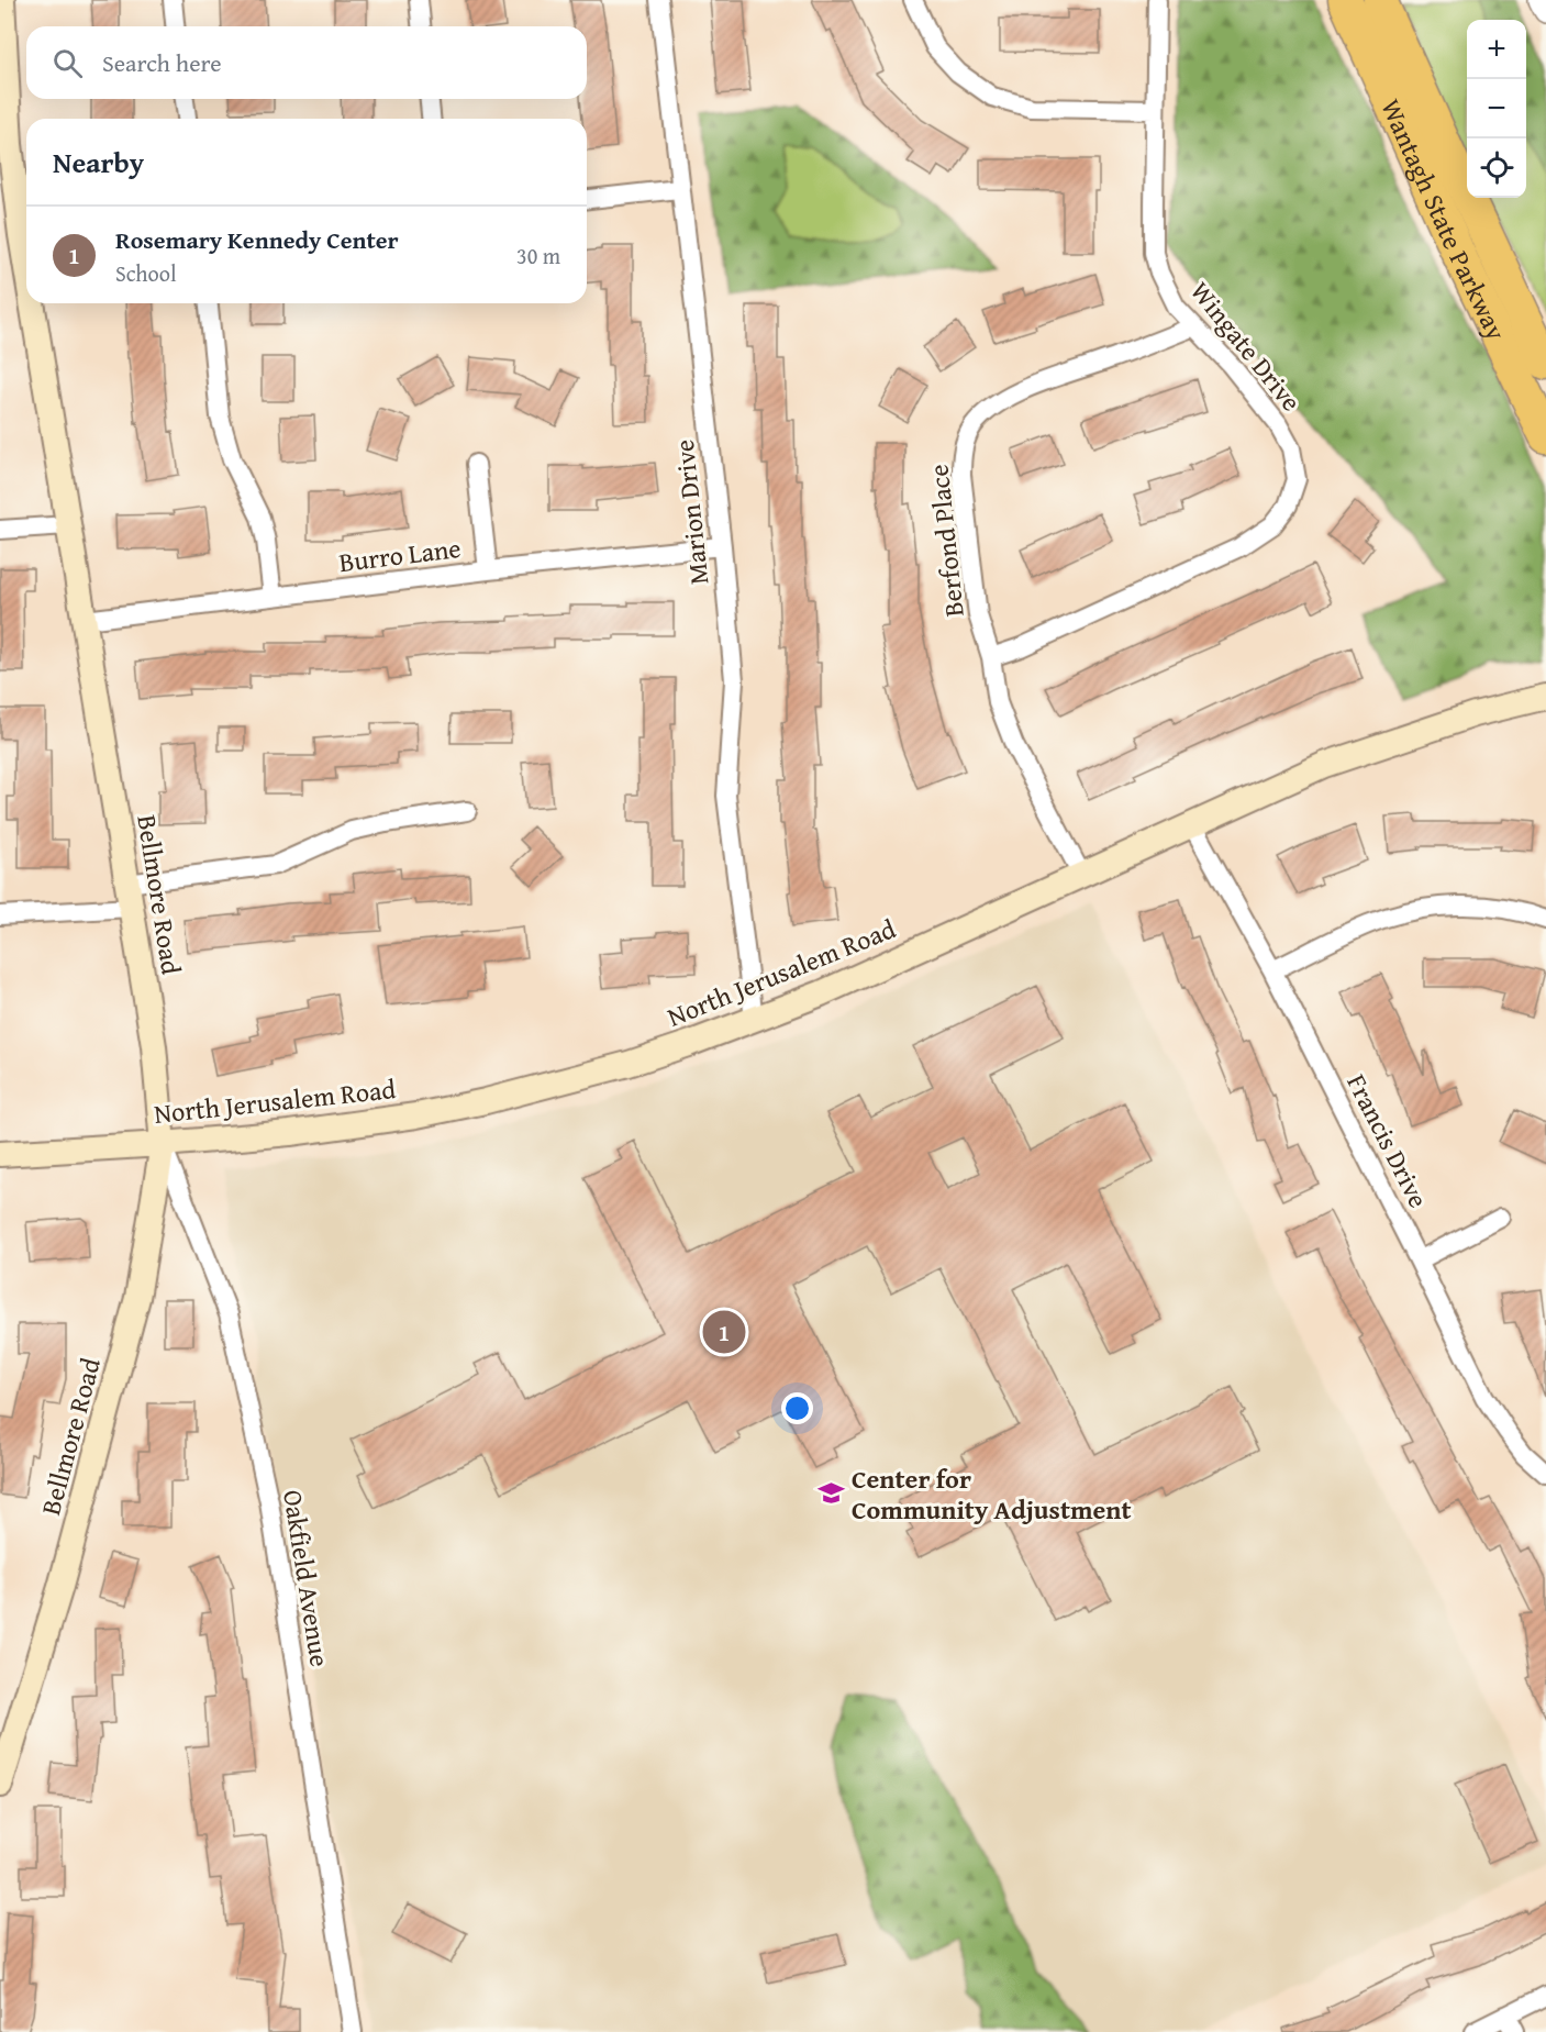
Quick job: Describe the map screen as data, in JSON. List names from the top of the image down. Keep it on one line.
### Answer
{"streets":{"highway":["Wantagh State Parkway"],"main road":["Bellmore Road","North Jerusalem Road"],"street":["Wingate Drive","Marion Drive","Berfond Place","Burro Lane","Francis Drive","Oakfield Avenue"]},"crossings":[["Wingate Drive","Berfond Place"],["Marion Drive","Burro Lane"],["Marion Drive","North Jerusalem Road"],["Berfond Place","North Jerusalem Road"],["Burro Lane","Bellmore Road"],["Bellmore Road","North Jerusalem Road"],["Bellmore Road","Oakfield Avenue"],["North Jerusalem Road","Francis Drive"],["North Jerusalem Road","Oakfield Avenue"]],"places":{"school or university":["Center for Community Adjustment"]},"page":{"map_buttons":["+","−"],"search":"Search here","heading":"Nearby","list":[{"mark":"1","name":"Rosemary Kennedy Center","note":"School","value":"30 m"}],"pins":"1"}}
